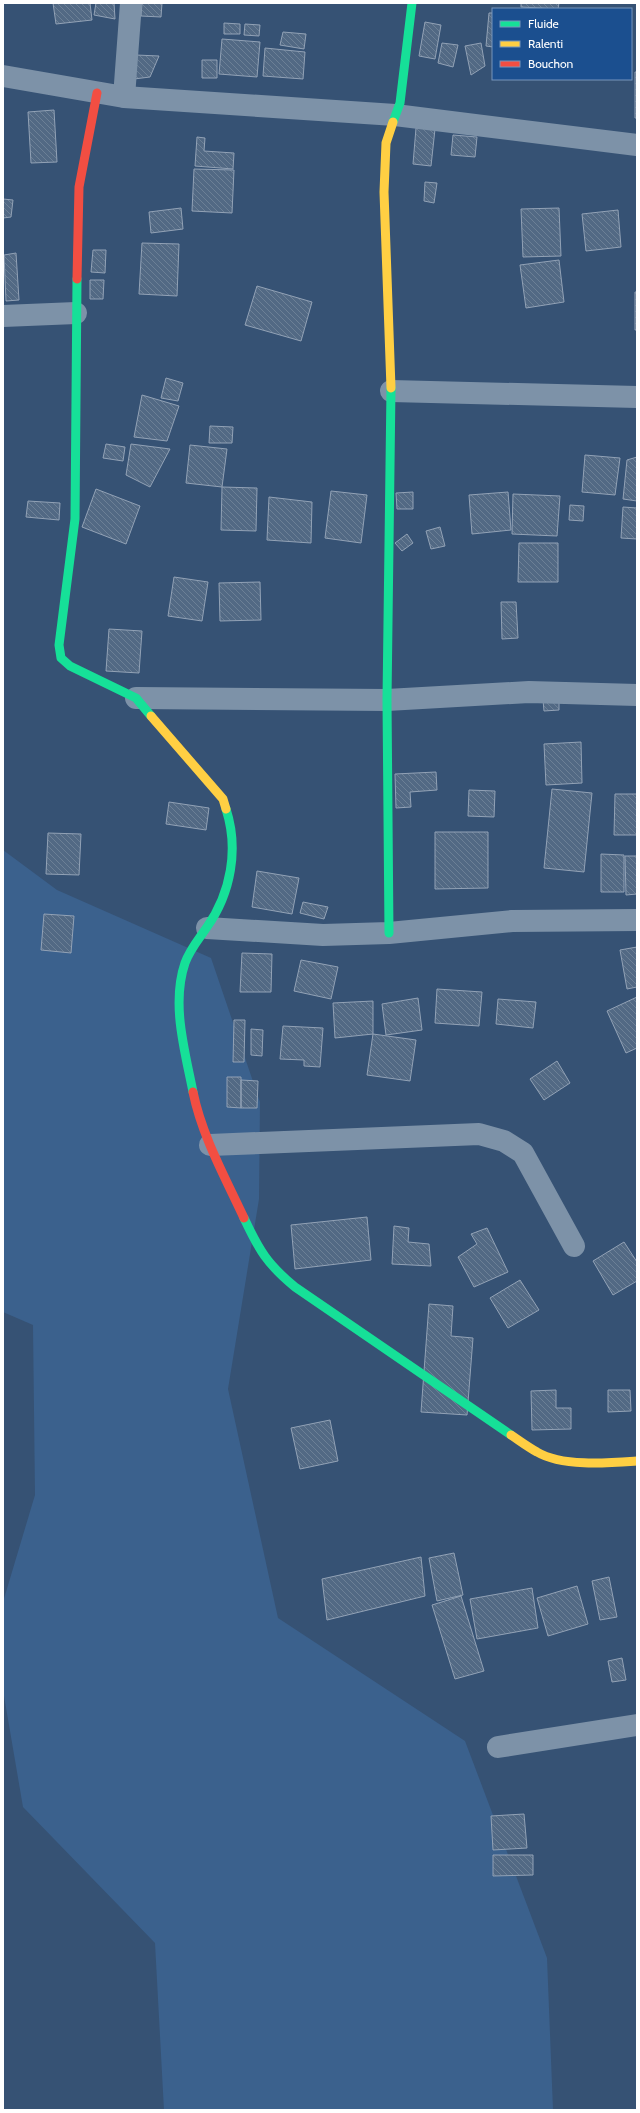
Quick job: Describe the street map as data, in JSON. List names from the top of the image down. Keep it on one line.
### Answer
{"legend":["Fluide","Ralenti","Bouchon"]}
